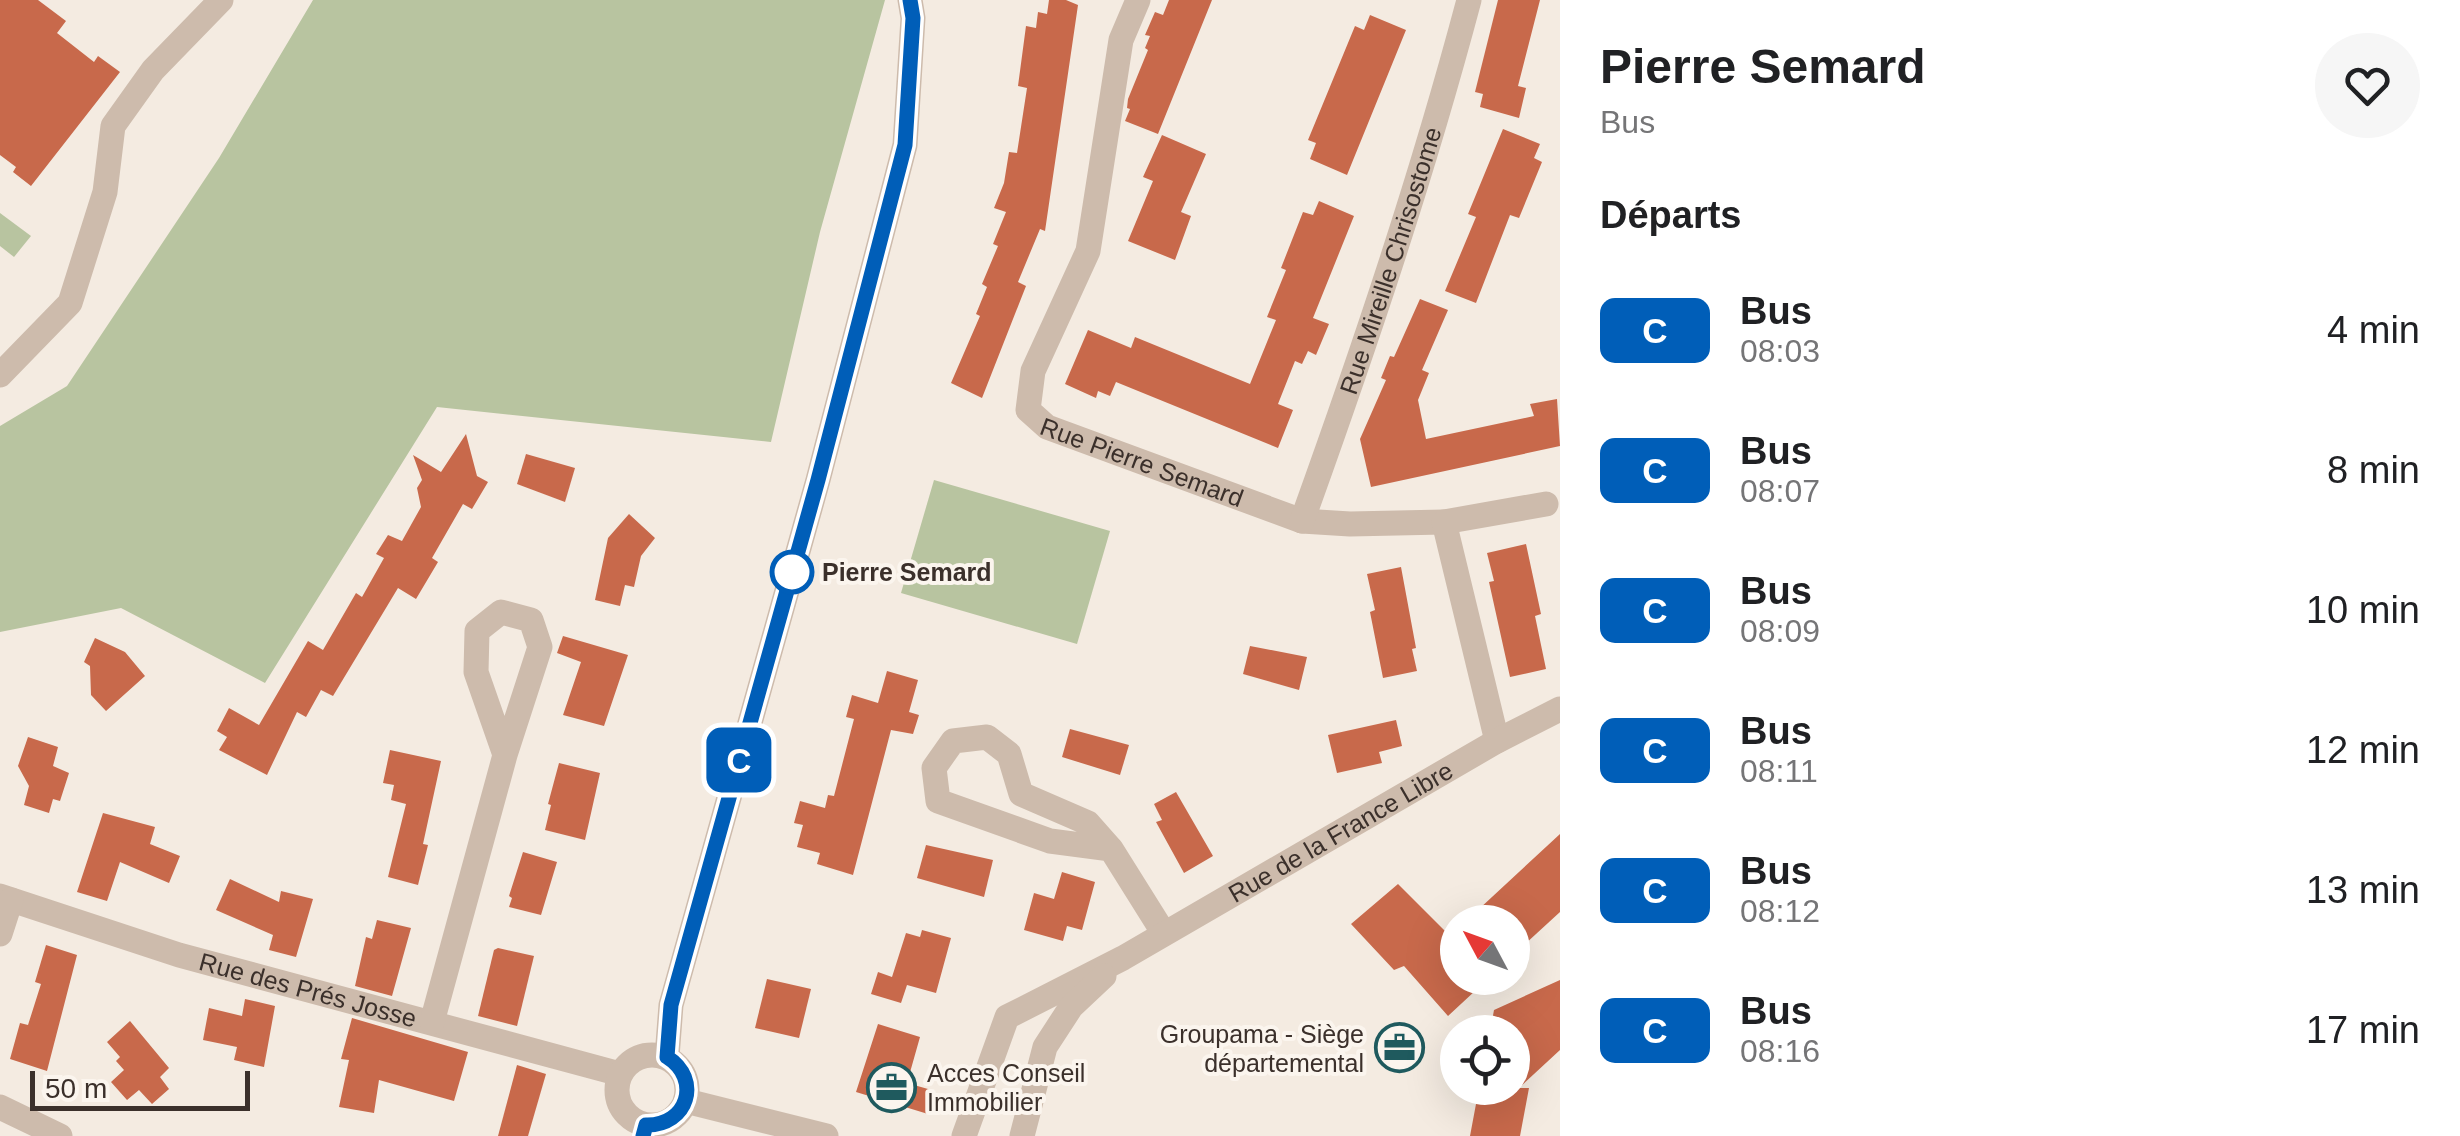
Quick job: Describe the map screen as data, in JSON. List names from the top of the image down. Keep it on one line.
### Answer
{"streets":{"street":["Rue Mireille Chrisostome","Rue Pierre Semard","Rue de la France Libre","Rue des Prés Josse"]},"crossings":[["Rue Mireille Chrisostome","Rue Pierre Semard"]],"places":{"other":["Pierre Semard"],"office":["Groupama - Siège départemental","Acces Conseil Immobilier"]},"lines":["bus line C"],"scale_bar":"50 m","north":"top left","page":{"on_map":"C","heading":[["Pierre Semard","Bus"],"Départs"],"list":[{"mark":"C","name":"Bus","note":"08:03","value":"4 min"},{"mark":"C","name":"Bus","note":"08:07","value":"8 min"},{"mark":"C","name":"Bus","note":"08:09","value":"10 min"},{"mark":"C","name":"Bus","note":"08:11","value":"12 min"},{"mark":"C","name":"Bus","note":"08:12","value":"13 min"},{"mark":"C","name":"Bus","note":"08:16","value":"17 min"}],"scale":"50 m"}}
